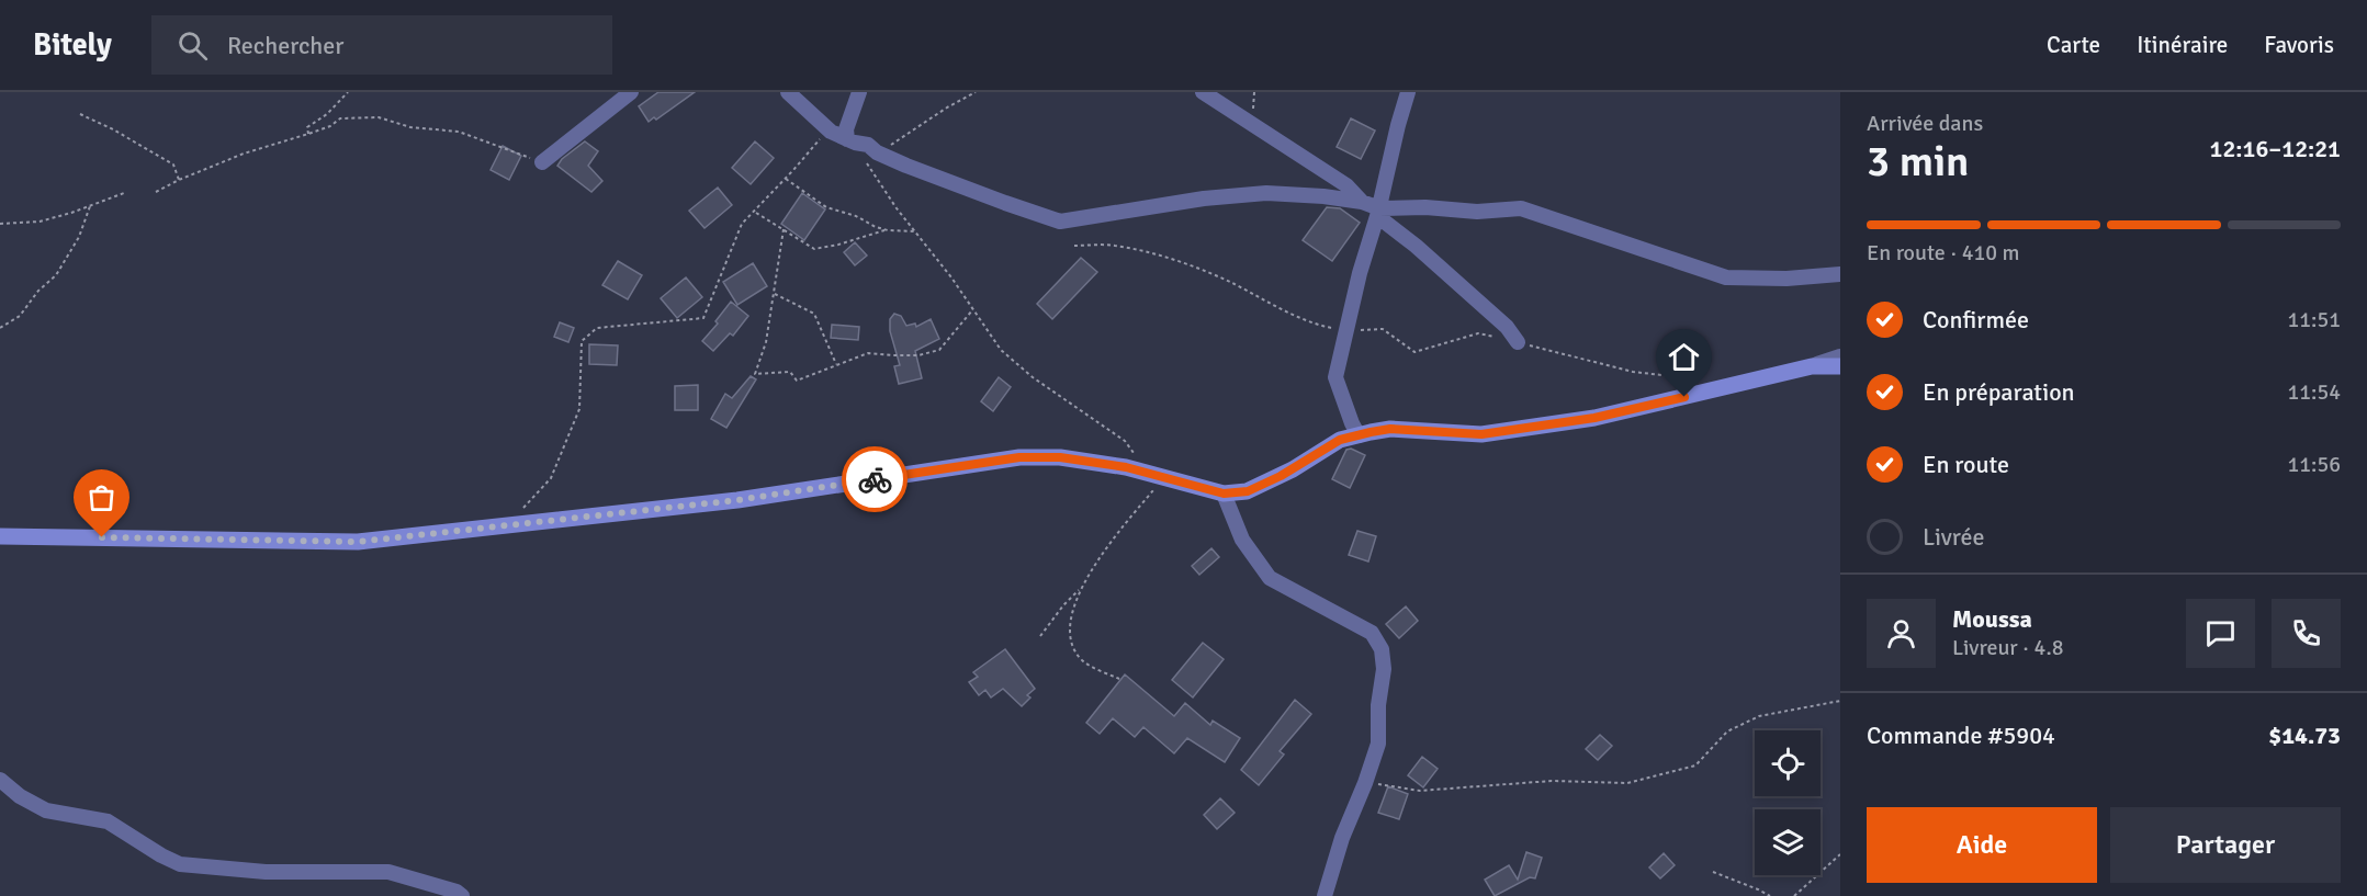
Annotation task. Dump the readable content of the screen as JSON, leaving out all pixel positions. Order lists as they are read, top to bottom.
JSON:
{
  "page": {
    "header": "Bitely",
    "search": "Rechercher",
    "nav": ["Carte", "Itinéraire", "Favoris"],
    "heading": ["3 min", "Arrivée dans", "12:16–12:21"],
    "panel": [
      "Moussa",
      "Livreur · 4.8",
      "Commande #5904",
      "$14.73"
    ],
    "bar": "En route · 410 m",
    "list": [
      ["Confirmée", "11:51"],
      ["En préparation", "11:54"],
      ["En route", "11:56"],
      "Livrée"
    ],
    "buttons": ["Aide", "Partager"]
  }
}
